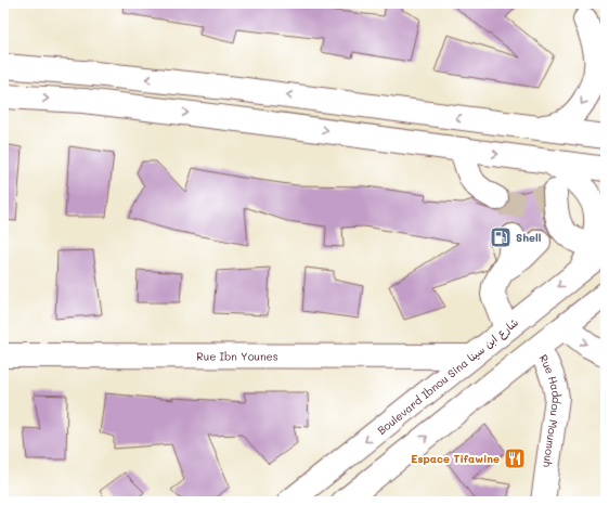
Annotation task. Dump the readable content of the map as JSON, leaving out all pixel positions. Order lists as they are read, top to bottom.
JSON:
{
  "streets": {
    "main road": ["Rue Ibn Younes", "Boulevard Ibnou Sina شارع ابن سينا", "Rue Haddou Moumouh"]
  },
  "crossings": [
    ["Rue Ibn Younes", "Boulevard Ibnou Sina شارع ابن سينا"]
  ],
  "places": {
    "fuel station": ["Shell"],
    "restaurant": ["Espace Tifawine"]
  }
}
